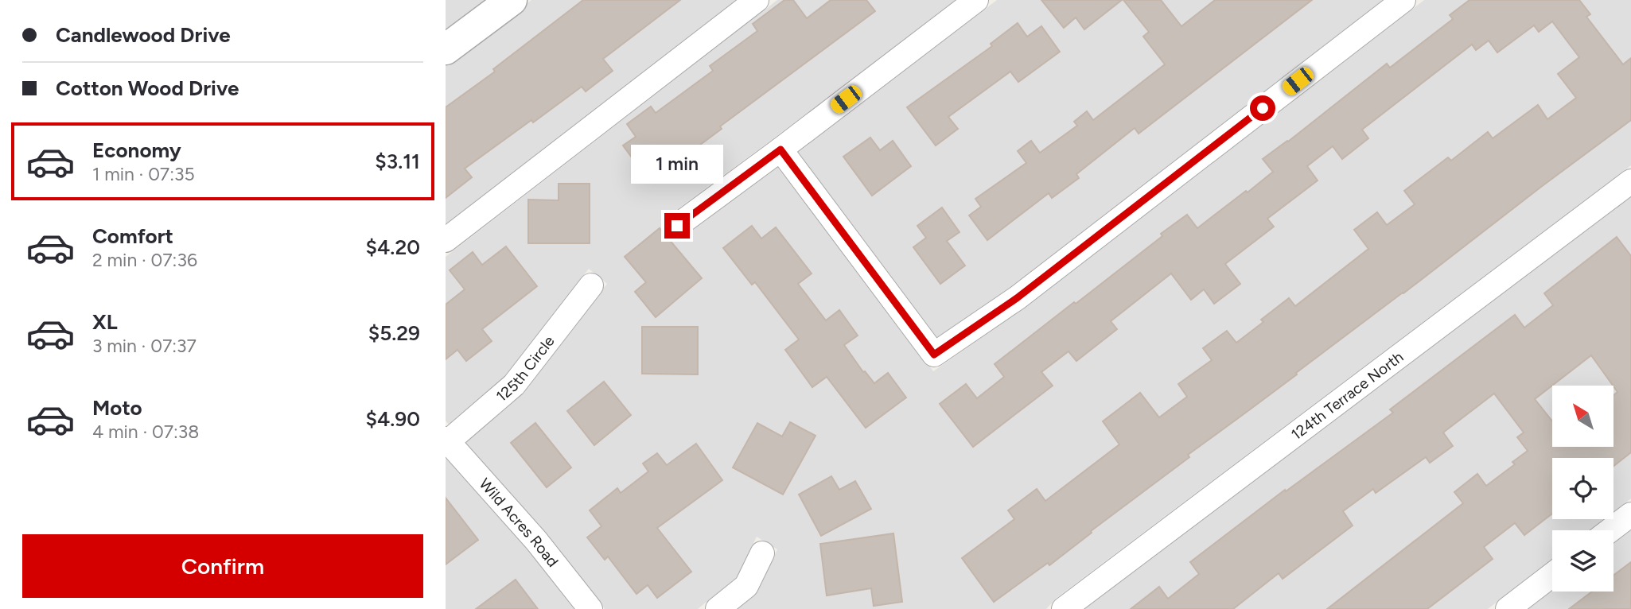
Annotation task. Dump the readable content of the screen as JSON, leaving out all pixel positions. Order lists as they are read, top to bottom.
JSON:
{
  "streets": {
    "street": ["125th Circle", "124th Terrace North", "Wild Acres Road"]
  },
  "crossings": [
    ["125th Circle", "Wild Acres Road"]
  ],
  "north": "top left",
  "page": {
    "banner": ["Candlewood Drive", "Cotton Wood Drive"],
    "list": [
      {
        "name": "Economy",
        "note": "1 min · 07:35",
        "value": "$3.11"
      },
      {
        "name": "Comfort",
        "note": "2 min · 07:36",
        "value": "$4.20"
      },
      {
        "name": "XL",
        "note": "3 min · 07:37",
        "value": "$5.29"
      },
      {
        "name": "Moto",
        "note": "4 min · 07:38",
        "value": "$4.90"
      }
    ],
    "bubble": "1 min",
    "buttons": "Confirm"
  }
}
